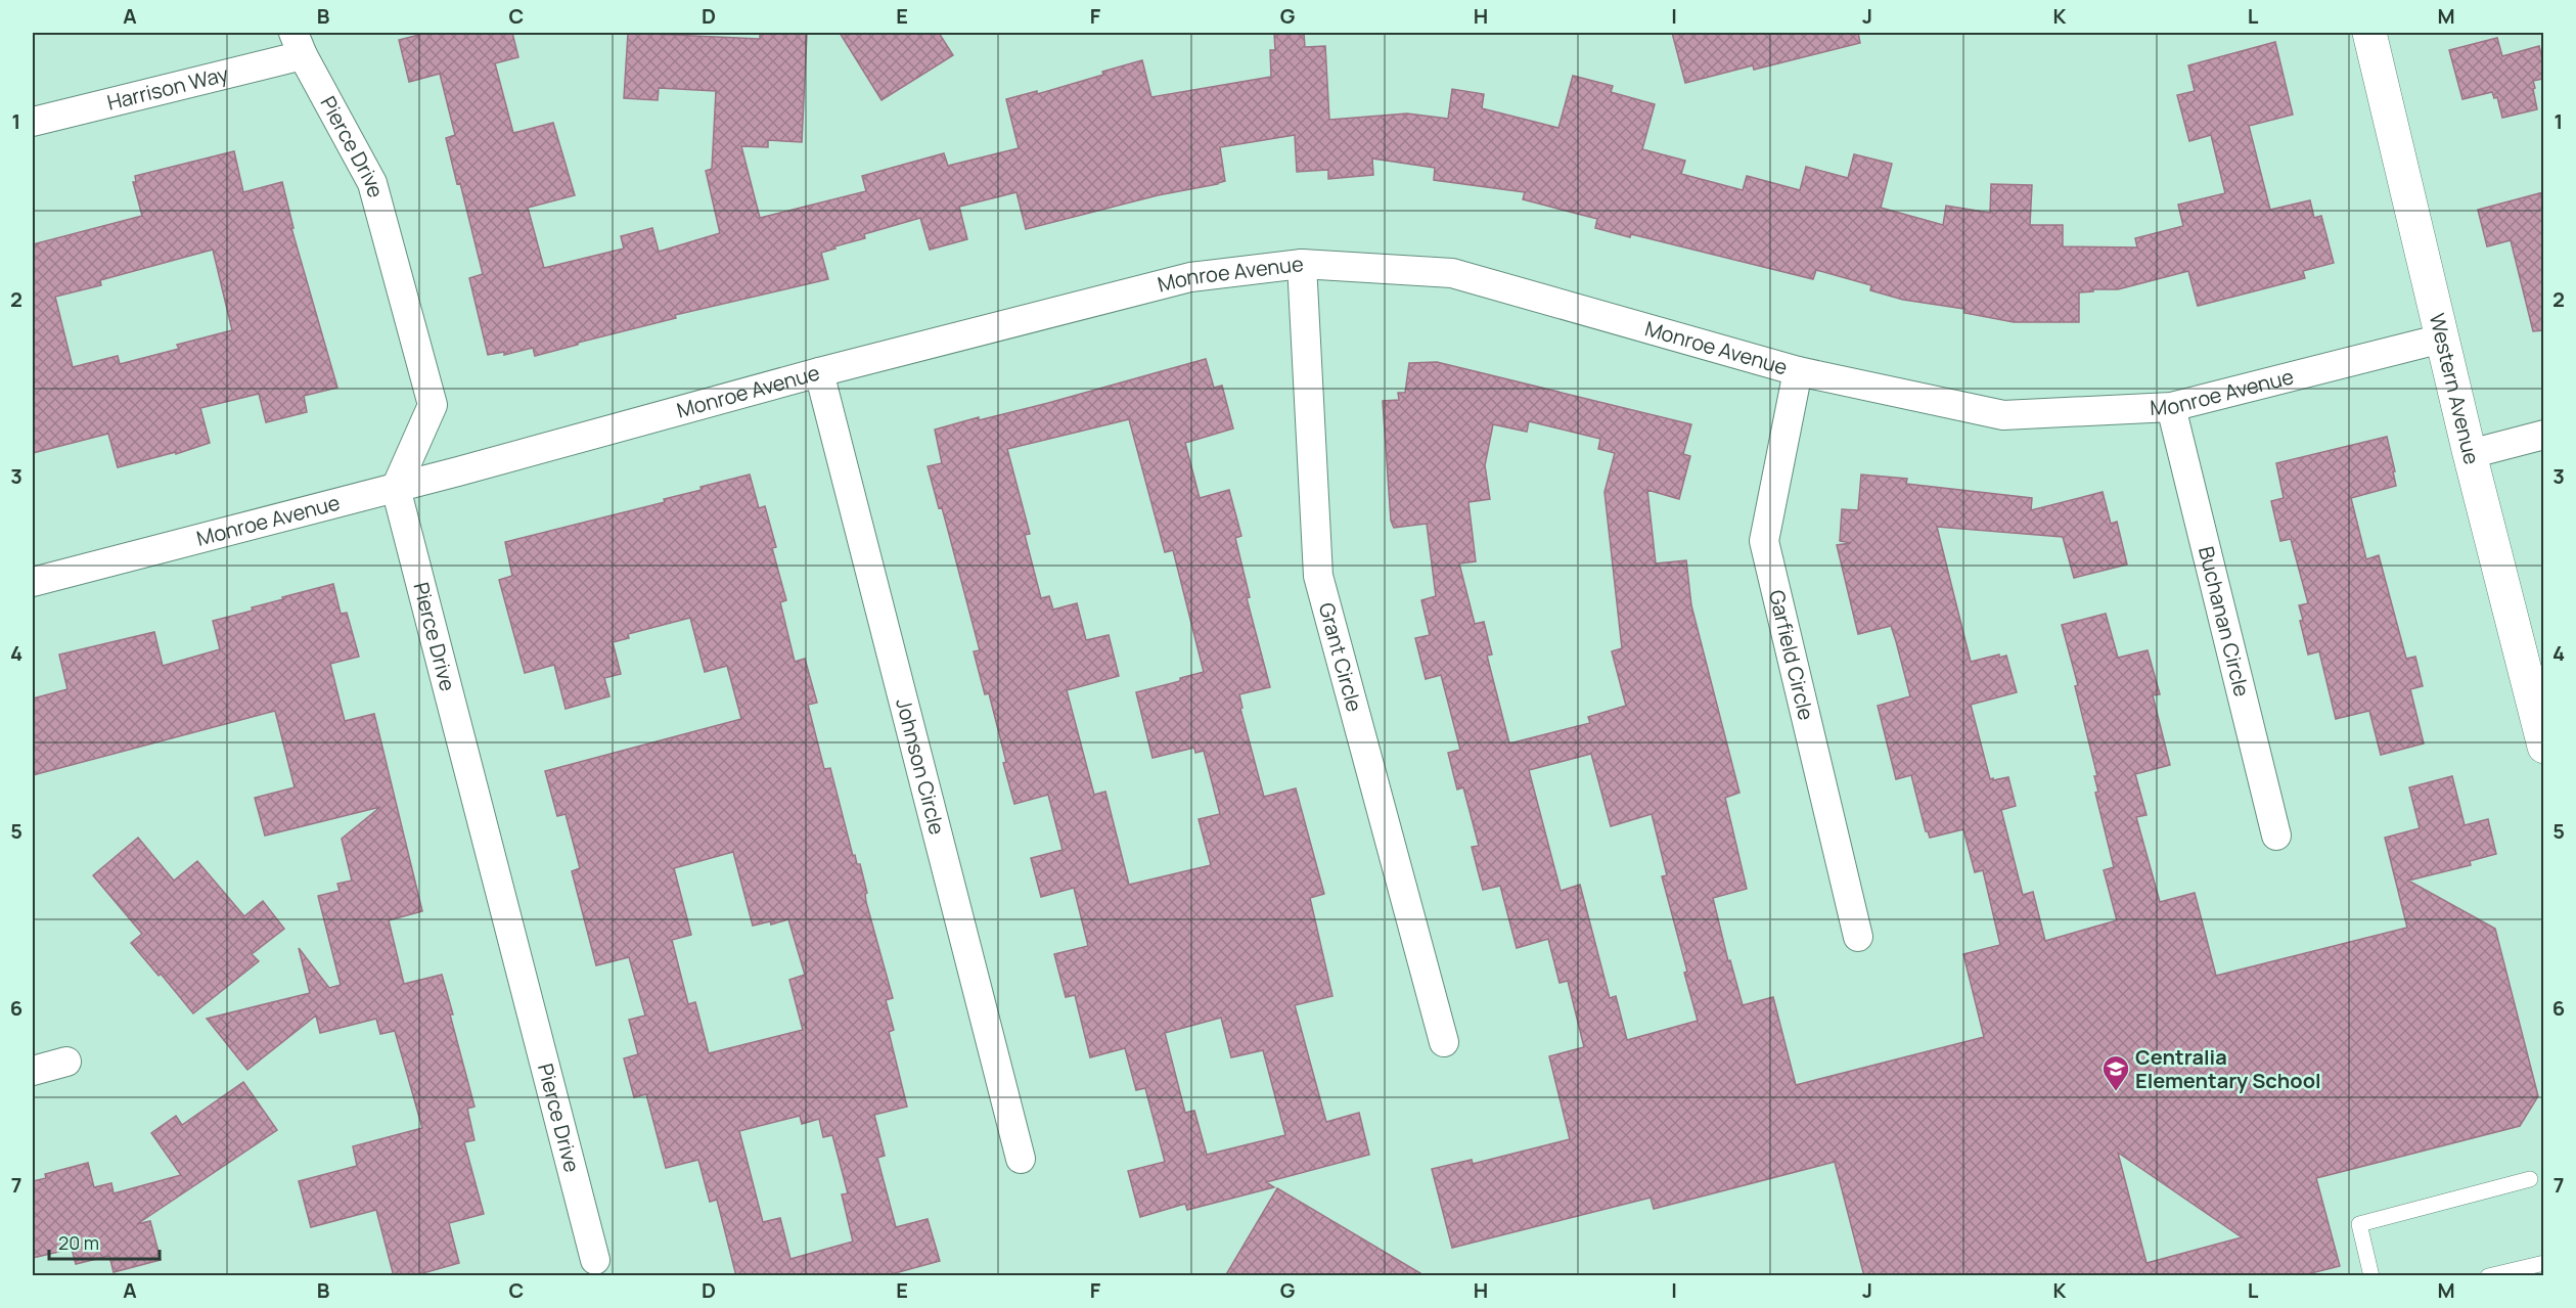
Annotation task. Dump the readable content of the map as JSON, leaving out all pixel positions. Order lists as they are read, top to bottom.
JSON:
{
  "streets": {
    "main road": ["Western Avenue"],
    "street": [
      "Harrison Way",
      "Pierce Drive",
      "Monroe Avenue",
      "Buchanan Circle",
      "Garfield Circle",
      "Grant Circle",
      "Johnson Circle"
    ]
  },
  "crossings": [
    ["Harrison Way", "Pierce Drive"],
    ["Pierce Drive", "Monroe Avenue"],
    ["Monroe Avenue", "Western Avenue"],
    ["Monroe Avenue", "Buchanan Circle"],
    ["Monroe Avenue", "Garfield Circle"],
    ["Monroe Avenue", "Grant Circle"],
    ["Monroe Avenue", "Johnson Circle"]
  ],
  "places": {
    "school or university": ["Centralia Elementary School"]
  },
  "scale_bar": "20 m",
  "grid": {
    "columns": [
      "A",
      "B",
      "C",
      "D",
      "E",
      "F",
      "G",
      "H",
      "I",
      "J",
      "K",
      "L",
      "M"
    ],
    "rows": [
      "1",
      "2",
      "3",
      "4",
      "5",
      "6",
      "7"
    ]
  }
}
